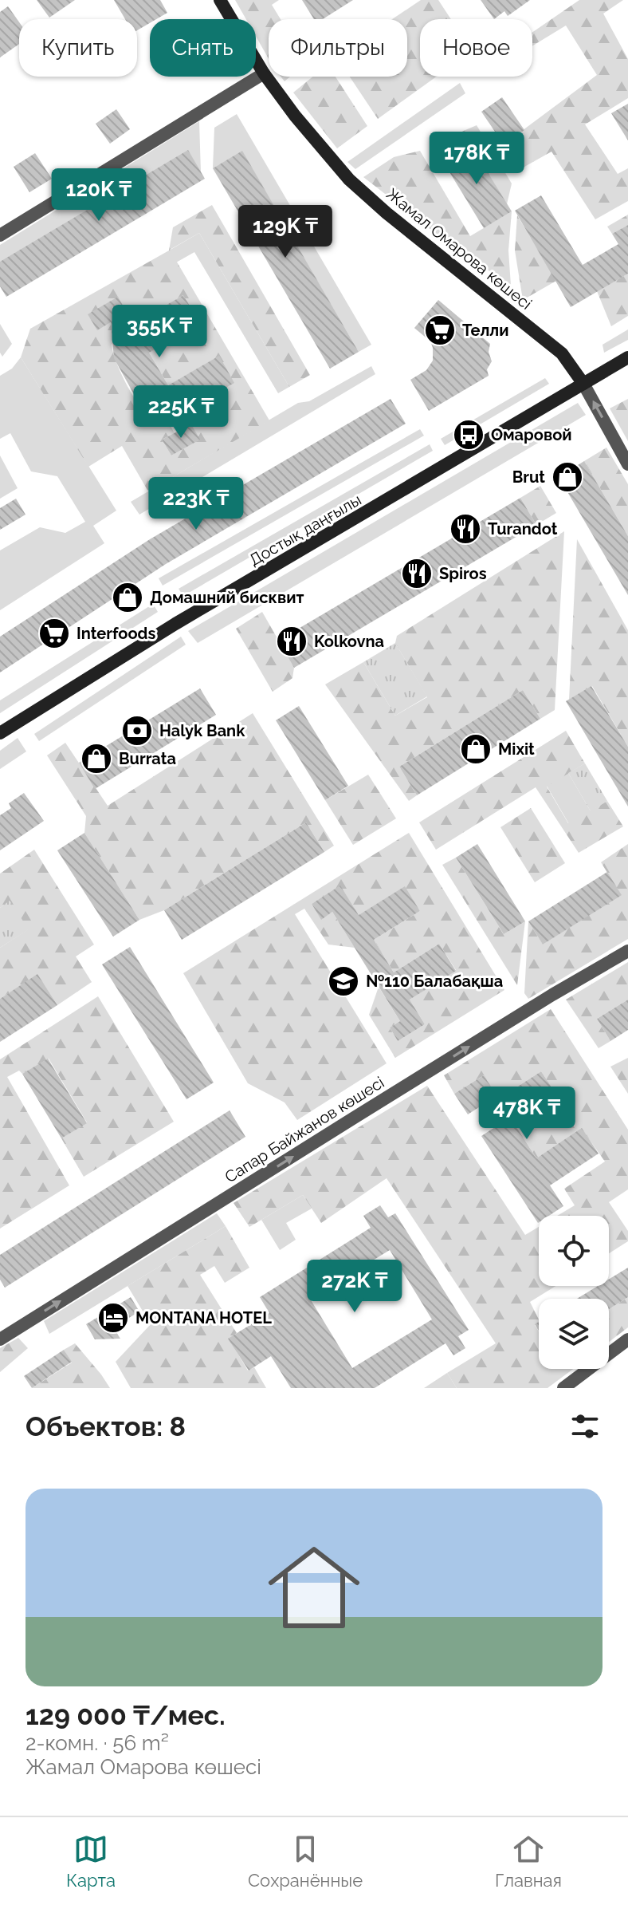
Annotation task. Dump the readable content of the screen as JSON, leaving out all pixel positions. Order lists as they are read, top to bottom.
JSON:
{
  "streets": {
    "main road": ["Жамал Омарова көшесі", "Достық даңғылы"],
    "street": ["Сапар Байжанов көшесі"]
  },
  "crossings": [
    ["Жамал Омарова көшесі", "Достық даңғылы"]
  ],
  "one_way": ["Сапар Байжанов көшесі"],
  "places": {
    "supermarket": ["Телли", "Interfoods"],
    "bus stop": ["Омаровой"],
    "shop": [
      "Brut",
      "Домашний бисквит",
      "Mixit",
      "Burrata"
    ],
    "restaurant": ["Turandot", "Spiros", "Kolkovna"],
    "bank": ["Halyk Bank"],
    "school or university": ["№110 Балабақша"],
    "hotel": ["MONTANA HOTEL"]
  },
  "page": {
    "chip": [
      "Купить",
      "Снять",
      "Фильтры",
      "Новое"
    ],
    "price": [
      "178K ₸",
      "120K ₸",
      "129K ₸",
      "355K ₸",
      "225K ₸",
      "223K ₸",
      "478K ₸",
      "272K ₸"
    ],
    "heading": "Объектов: 8",
    "list": [
      {
        "name": "129 000 ₸/мес.",
        "note": "2-комн. · 56 m² · Жамал Омарова көшесі"
      }
    ],
    "tabs": ["Карта", "Сохранённые", "Главная"]
  }
}
